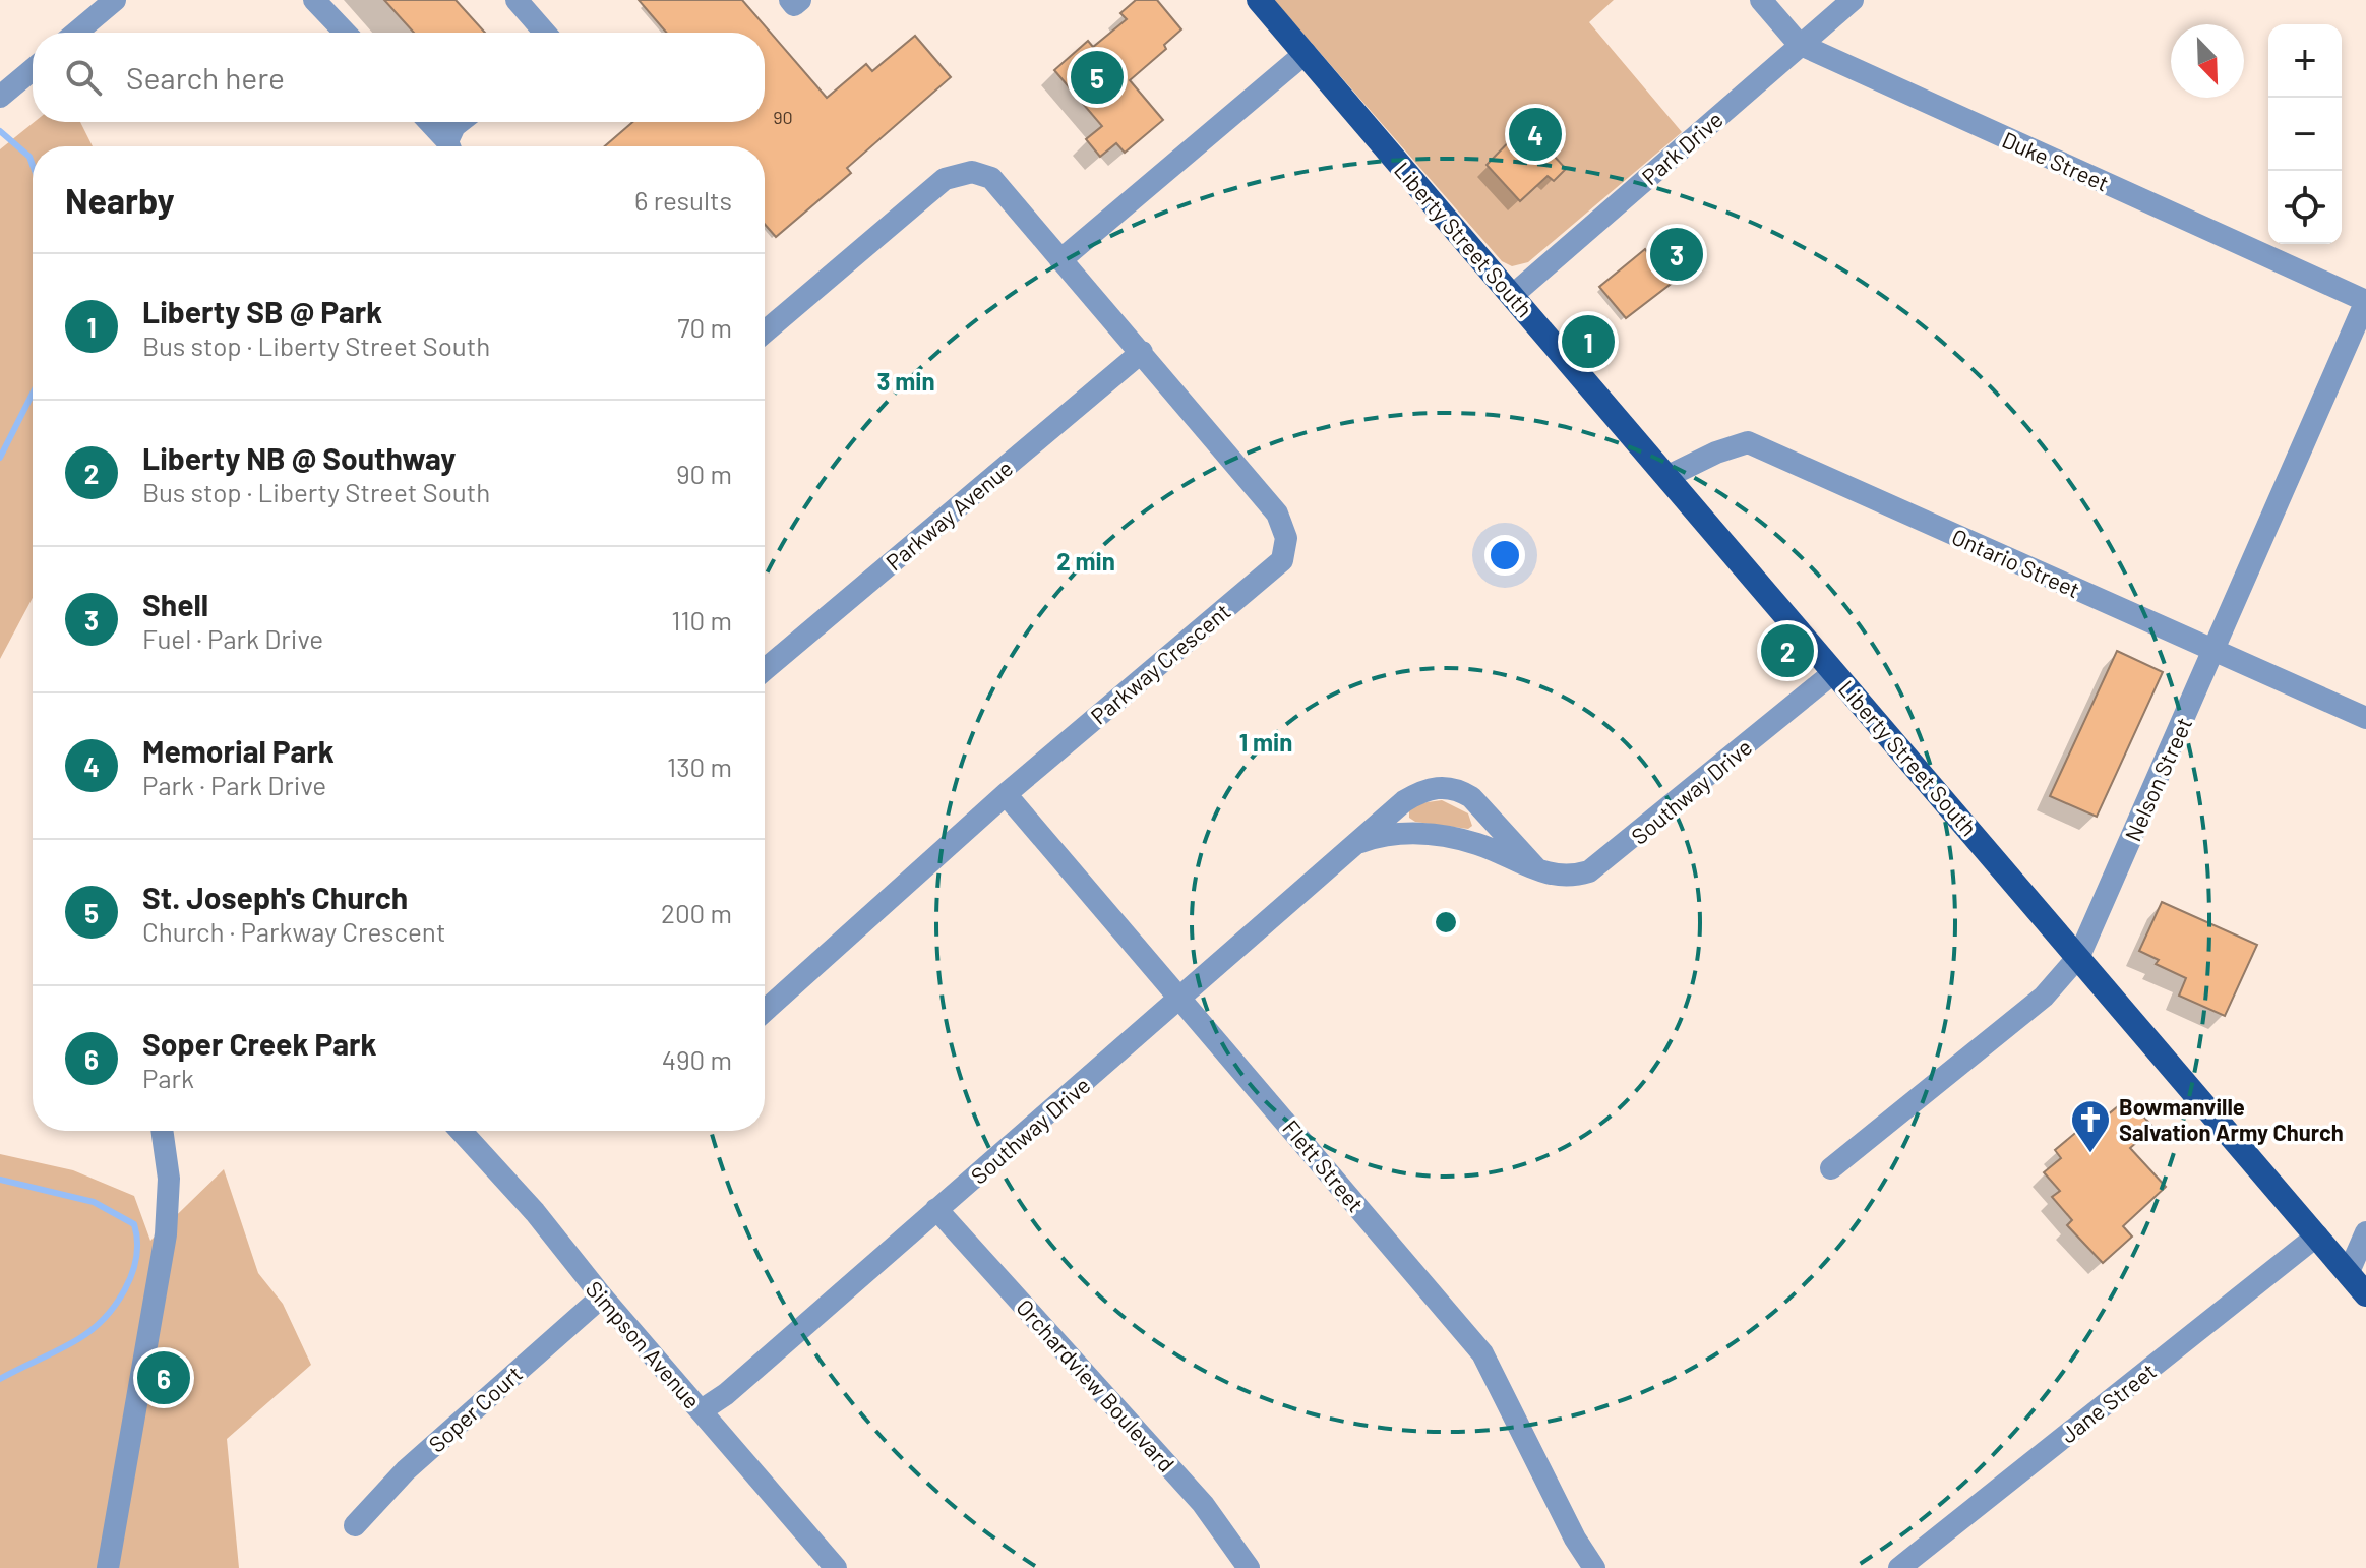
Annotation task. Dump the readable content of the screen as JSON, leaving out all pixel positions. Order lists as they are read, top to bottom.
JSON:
{
  "streets": {
    "main road": ["Liberty Street South"],
    "street": [
      "Park Drive",
      "Duke Street",
      "Parkway Avenue",
      "Ontario Street",
      "Parkway Crescent",
      "Nelson Street",
      "Southway Drive",
      "Flett Street",
      "Simpson Avenue",
      "Orchardview Boulevard",
      "Jane Street",
      "Soper Court"
    ]
  },
  "crossings": [
    ["Park Drive", "Duke Street"],
    ["Park Drive", "Liberty Street South"],
    ["Duke Street", "Nelson Street"],
    ["Liberty Street South", "Ontario Street"],
    ["Liberty Street South", "Nelson Street"],
    ["Liberty Street South", "Southway Drive"],
    ["Liberty Street South", "Jane Street"],
    ["Parkway Avenue", "Parkway Crescent"],
    ["Ontario Street", "Nelson Street"],
    ["Parkway Crescent", "Flett Street"],
    ["Southway Drive", "Flett Street"],
    ["Southway Drive", "Simpson Avenue"],
    ["Southway Drive", "Orchardview Boulevard"],
    ["Simpson Avenue", "Soper Court"]
  ],
  "places": {
    "church": ["Bowmanville Salvation Army Church"]
  },
  "house_numbers": ["90"],
  "north": "bottom right",
  "page": {
    "map_buttons": ["+", "−"],
    "search": "Search here",
    "pins": [
      "5",
      "4",
      "3",
      "1",
      "2",
      "6"
    ],
    "heading": ["Nearby", "6 results"],
    "list": [
      {
        "mark": "1",
        "name": "Liberty SB @ Park",
        "note": "Bus stop · Liberty Street South",
        "value": "70 m"
      },
      {
        "mark": "2",
        "name": "Liberty NB @ Southway",
        "note": "Bus stop · Liberty Street South",
        "value": "90 m"
      },
      {
        "mark": "3",
        "name": "Shell",
        "note": "Fuel · Park Drive",
        "value": "110 m"
      },
      {
        "mark": "4",
        "name": "Memorial Park",
        "note": "Park · Park Drive",
        "value": "130 m"
      },
      {
        "mark": "5",
        "name": "St. Joseph's Church",
        "note": "Church · Parkway Crescent",
        "value": "200 m"
      },
      {
        "mark": "6",
        "name": "Soper Creek Park",
        "note": "Park",
        "value": "490 m"
      }
    ]
  },
  "rings": ["3 min", "2 min", "1 min"]
}
